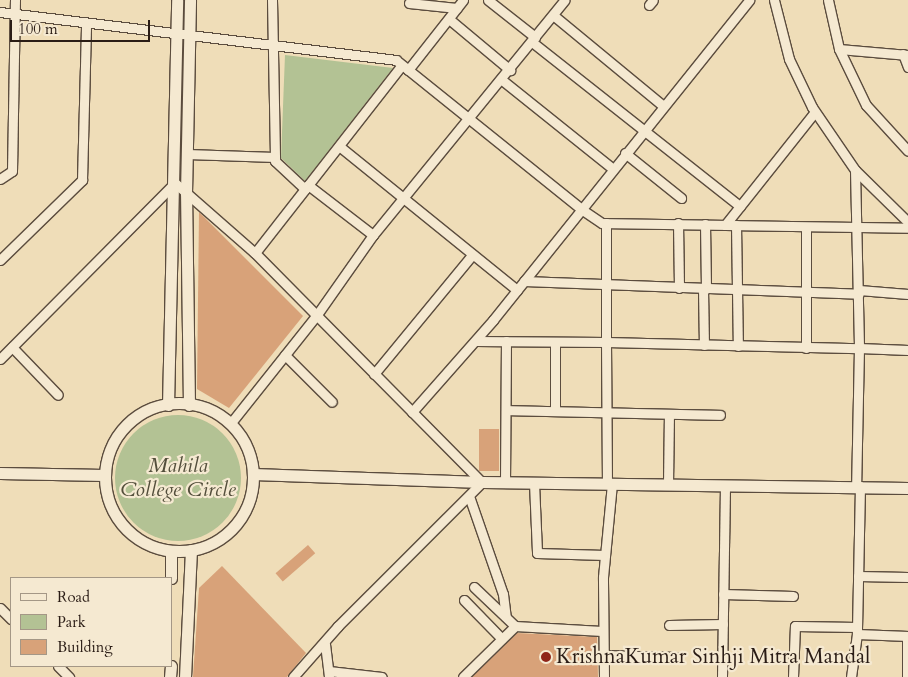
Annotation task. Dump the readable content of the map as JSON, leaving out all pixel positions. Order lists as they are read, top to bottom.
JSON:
{
  "parks": ["Mahila College Circle"],
  "places": ["KrishnaKumar Sinhji Mitra Mandal"],
  "legend": ["Road", "Park", "Building"],
  "scale_bar": "100 m"
}
